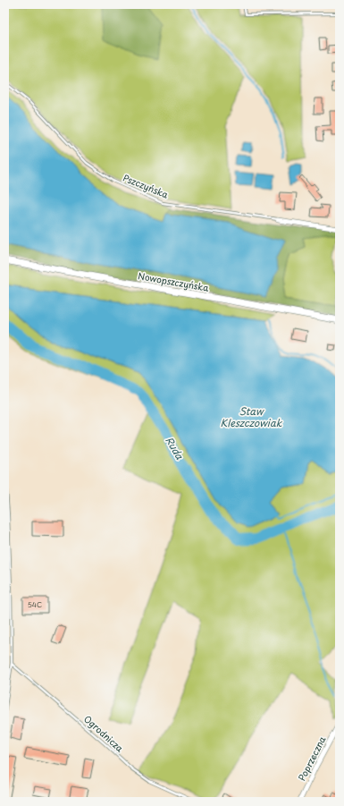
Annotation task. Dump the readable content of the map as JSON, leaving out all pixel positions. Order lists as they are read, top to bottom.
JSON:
{
  "streets": {
    "main road": ["Nowopszczyńska"],
    "street": ["Pszczyńska", "Poprzeczna"],
    "lane": ["Ogrodnicza"]
  },
  "water": ["Staw Kleszczowiak", "Ruda"],
  "house_numbers": ["54C"]
}
